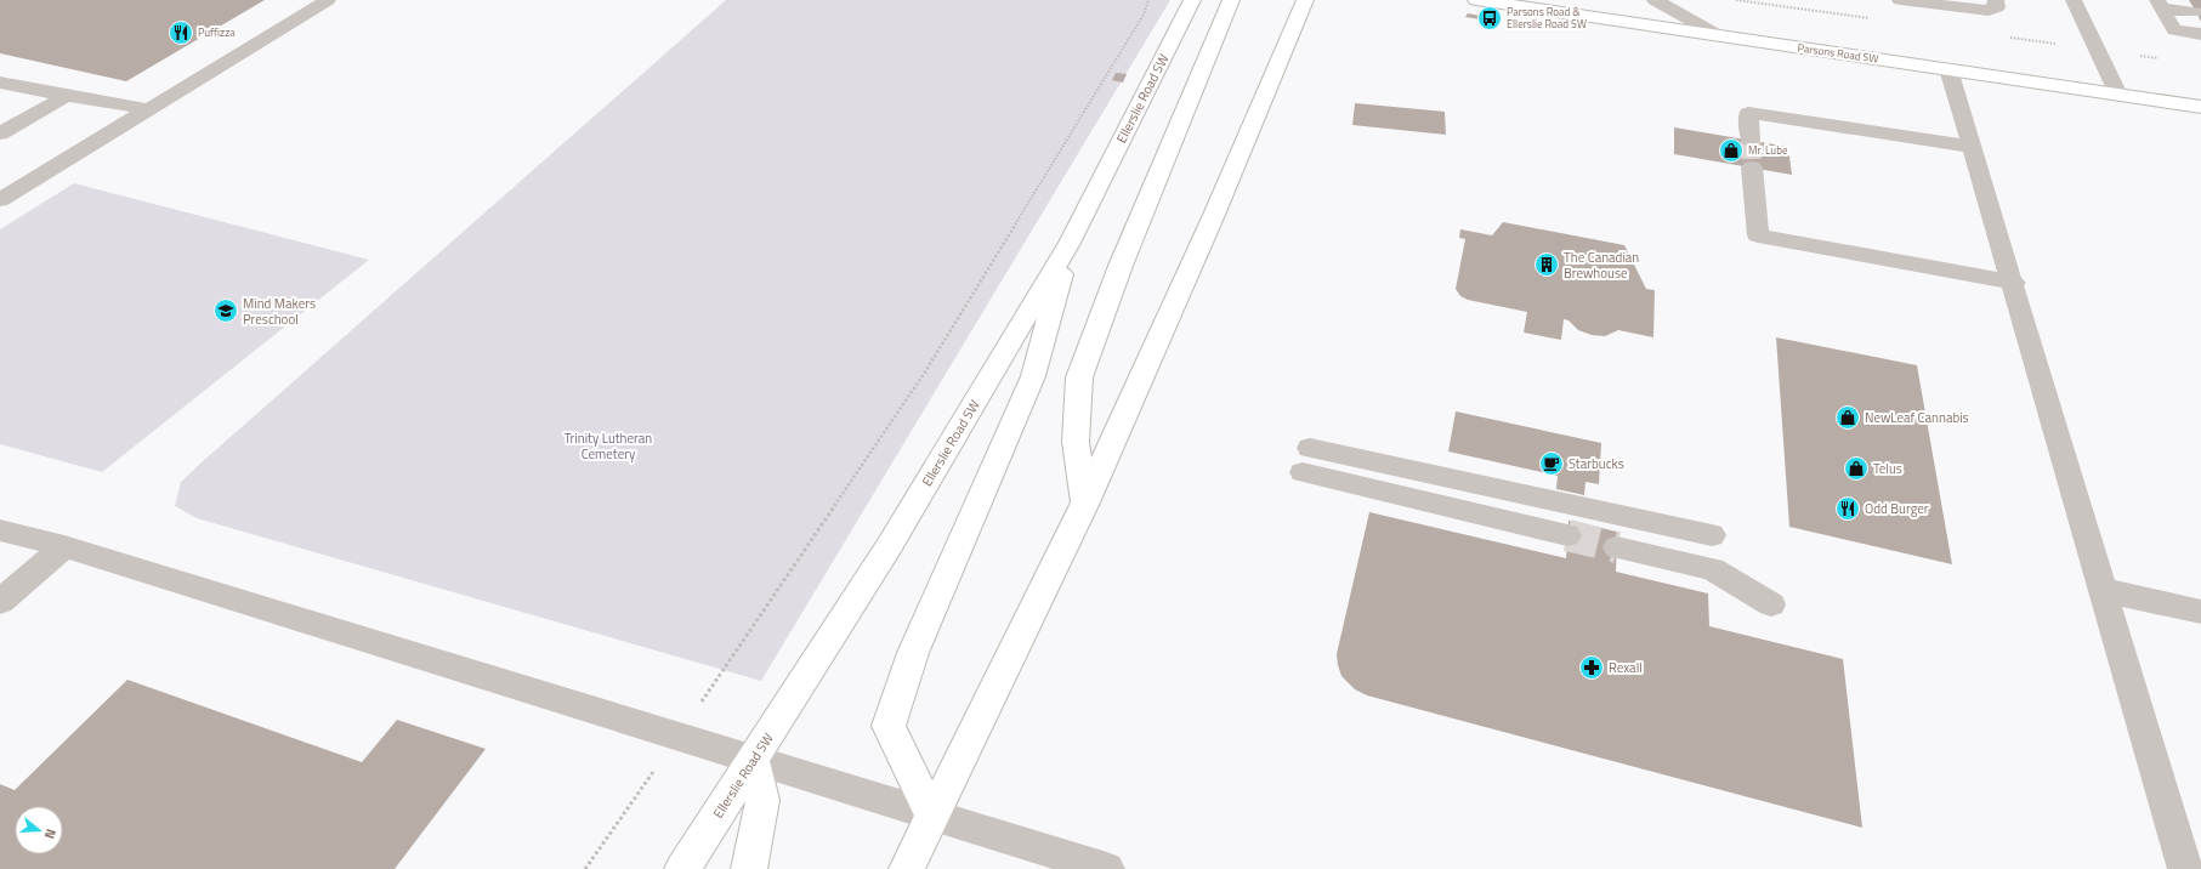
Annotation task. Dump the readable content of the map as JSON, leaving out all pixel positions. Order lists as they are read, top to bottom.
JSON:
{
  "streets": {
    "main road": ["Parsons Road SW", "Ellerslie Road SW"]
  },
  "parks": ["Trinity Lutheran Cemetery"],
  "places": {
    "bus stop": ["Parsons Road & Ellerslie Road SW"],
    "restaurant": ["Puffizza", "Odd Burger"],
    "shop": ["Mr. Lube", "NewLeaf Cannabis", "Telus"],
    "building": ["The Canadian Brewhouse"],
    "school or university": ["Mind Makers Preschool"],
    "cafe": ["Starbucks"],
    "pharmacy": ["Rexall"]
  },
  "north": "right"
}
